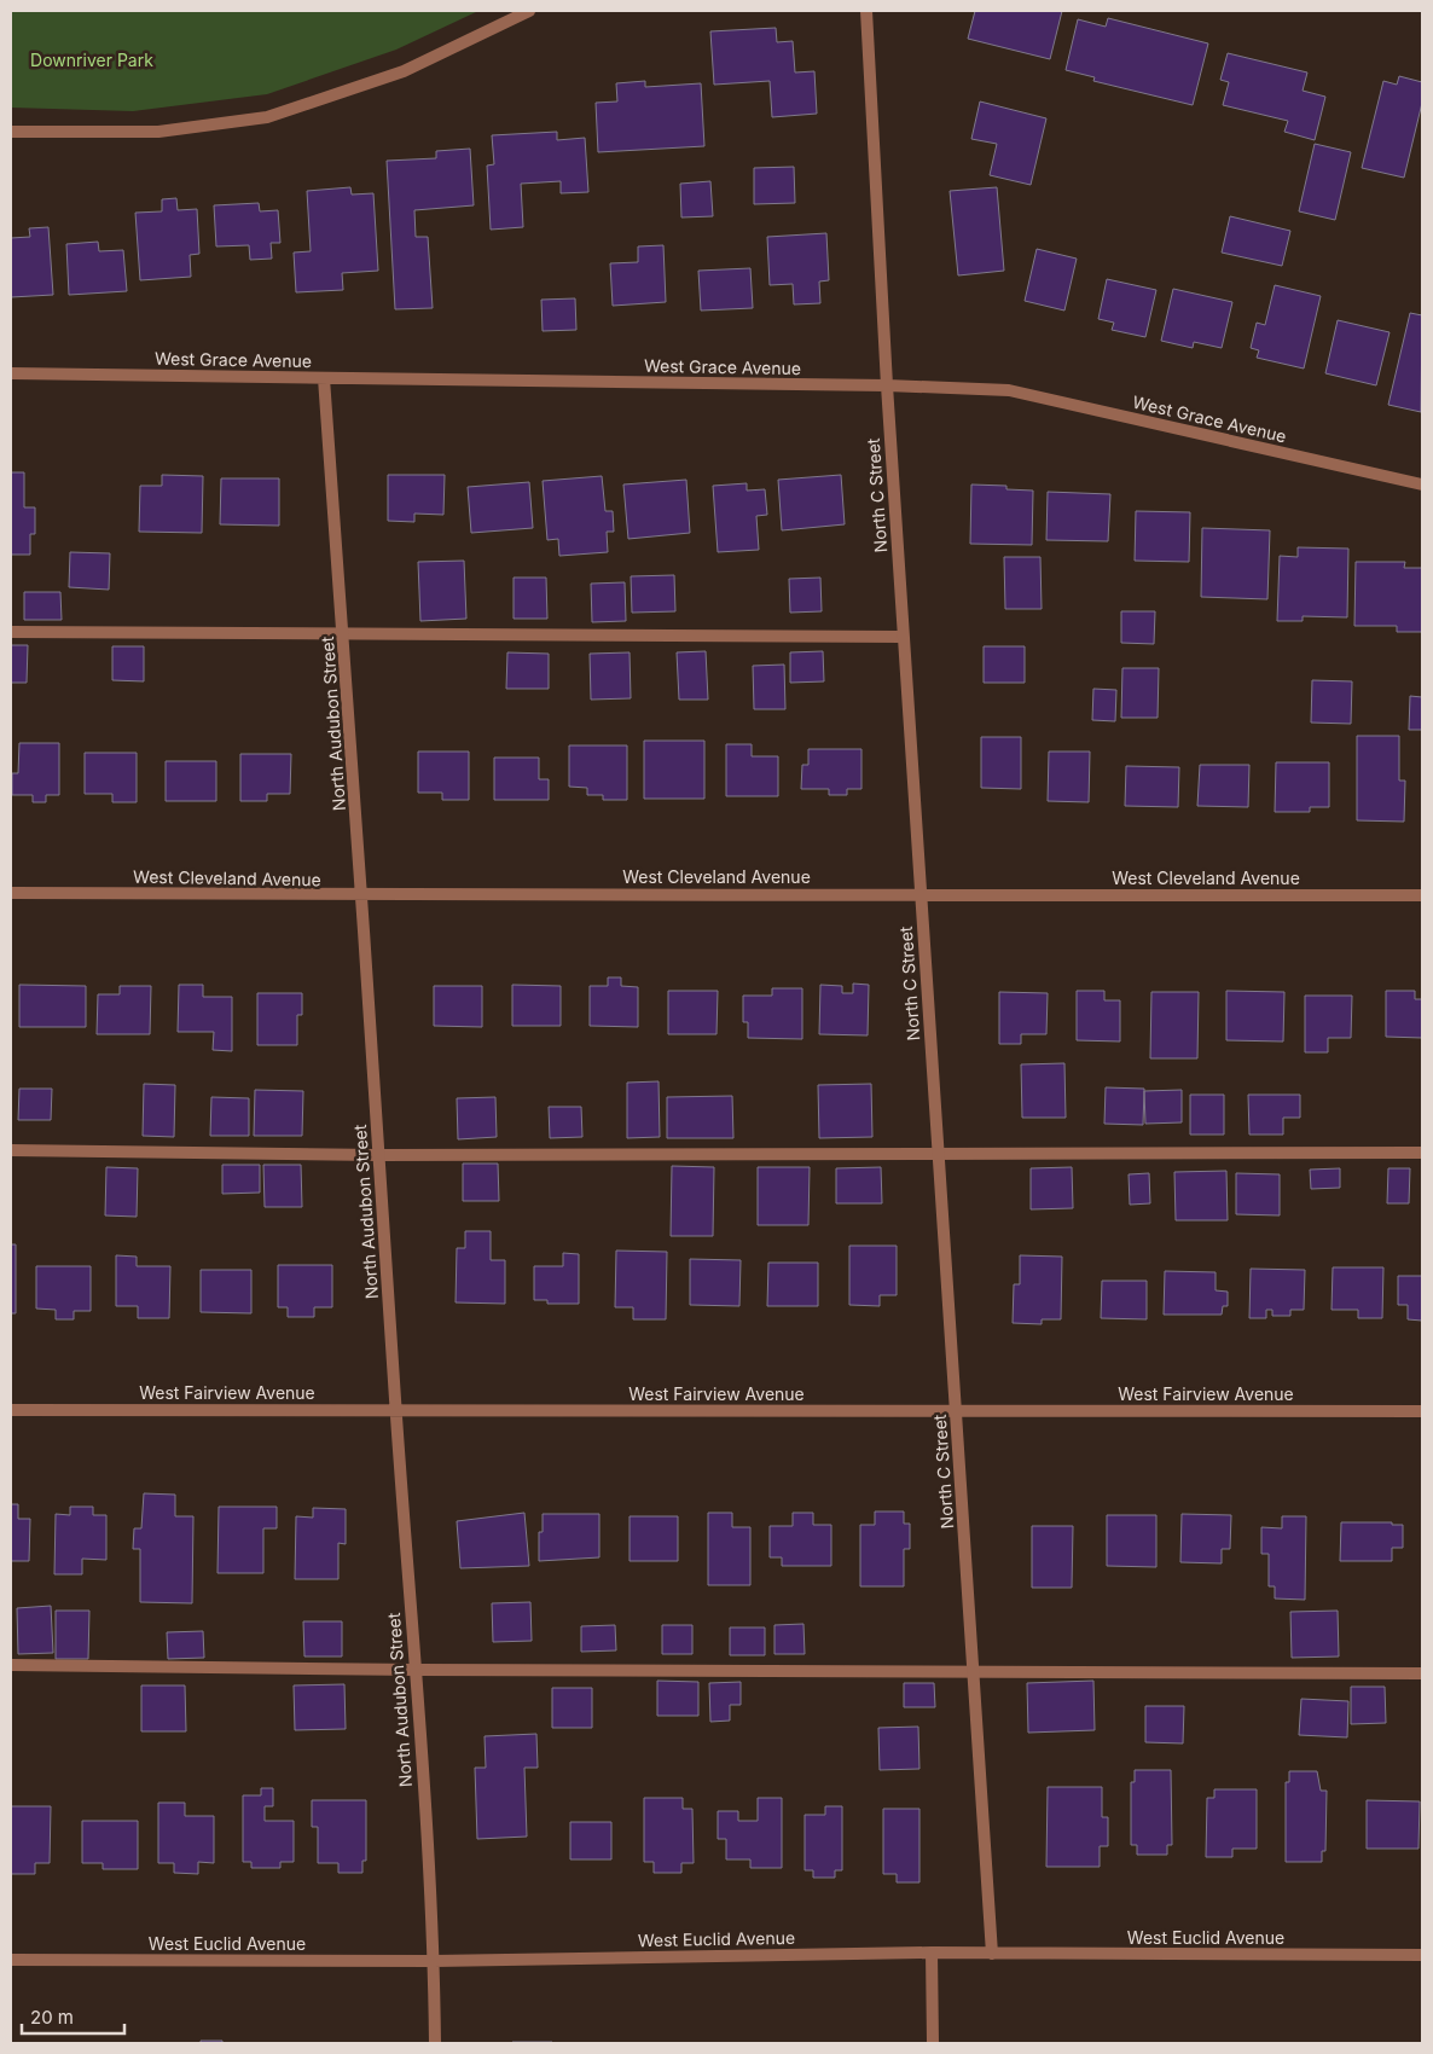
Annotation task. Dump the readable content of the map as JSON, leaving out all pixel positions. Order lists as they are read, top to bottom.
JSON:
{
  "streets": {
    "street": [
      "West Grace Avenue",
      "North C Street",
      "North Audubon Street",
      "West Cleveland Avenue",
      "West Fairview Avenue",
      "West Euclid Avenue"
    ]
  },
  "crossings": [
    ["West Grace Avenue", "North C Street"],
    ["West Grace Avenue", "North Audubon Street"],
    ["North C Street", "West Cleveland Avenue"],
    ["North C Street", "West Fairview Avenue"],
    ["North C Street", "West Euclid Avenue"],
    ["North Audubon Street", "West Cleveland Avenue"],
    ["North Audubon Street", "West Fairview Avenue"],
    ["North Audubon Street", "West Euclid Avenue"]
  ],
  "parks": ["Downriver Park"],
  "scale_bar": "20 m"
}
